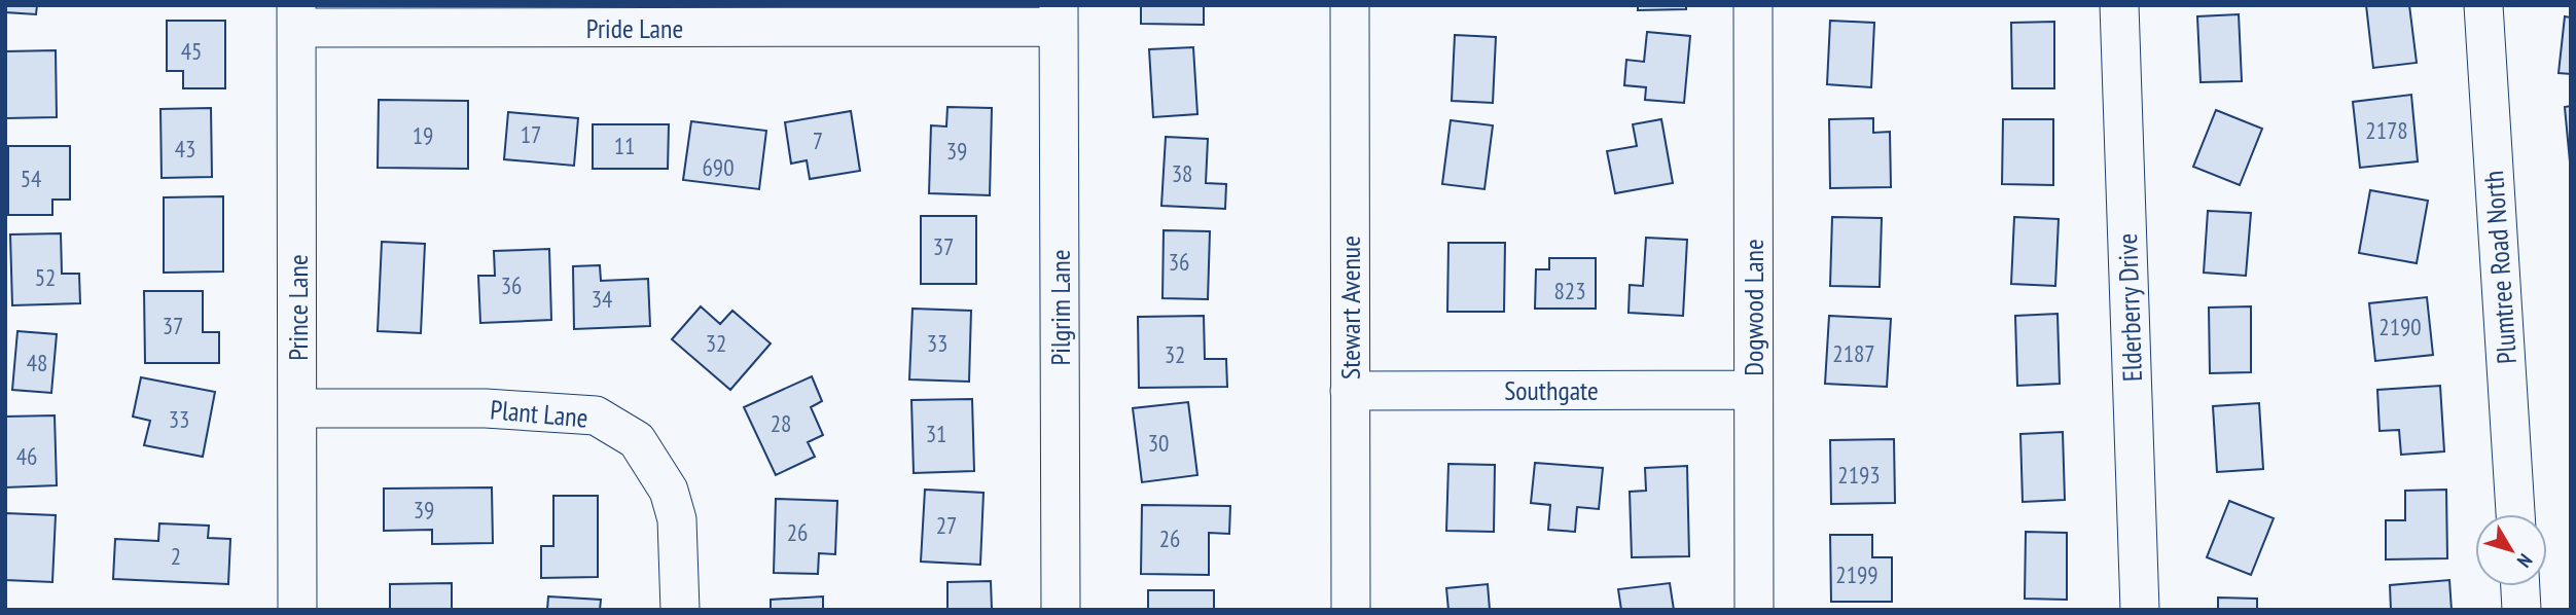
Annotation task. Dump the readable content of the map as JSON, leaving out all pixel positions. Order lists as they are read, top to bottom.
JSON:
{
  "streets": {
    "street": [
      "Pride Lane",
      "Plumtree Road North",
      "Prince Lane",
      "Pilgrim Lane",
      "Stewart Avenue",
      "Dogwood Lane",
      "Elderberry Drive",
      "Southgate",
      "Plant Lane"
    ]
  },
  "crossings": [
    ["Pride Lane", "Prince Lane"],
    ["Pride Lane", "Pilgrim Lane"],
    ["Prince Lane", "Plant Lane"],
    ["Stewart Avenue", "Southgate"],
    ["Dogwood Lane", "Southgate"]
  ],
  "house_numbers": [
    "45",
    "2178",
    "17",
    "19",
    "7",
    "11",
    "43",
    "39",
    "690",
    "38",
    "54",
    "37",
    "36",
    "52",
    "36",
    "823",
    "34",
    "37",
    "2190",
    "32",
    "33",
    "2187",
    "32",
    "48",
    "33",
    "28",
    "31",
    "30",
    "46",
    "2193",
    "39",
    "27",
    "26",
    "26",
    "2",
    "2199"
  ],
  "north": "bottom right"
}
